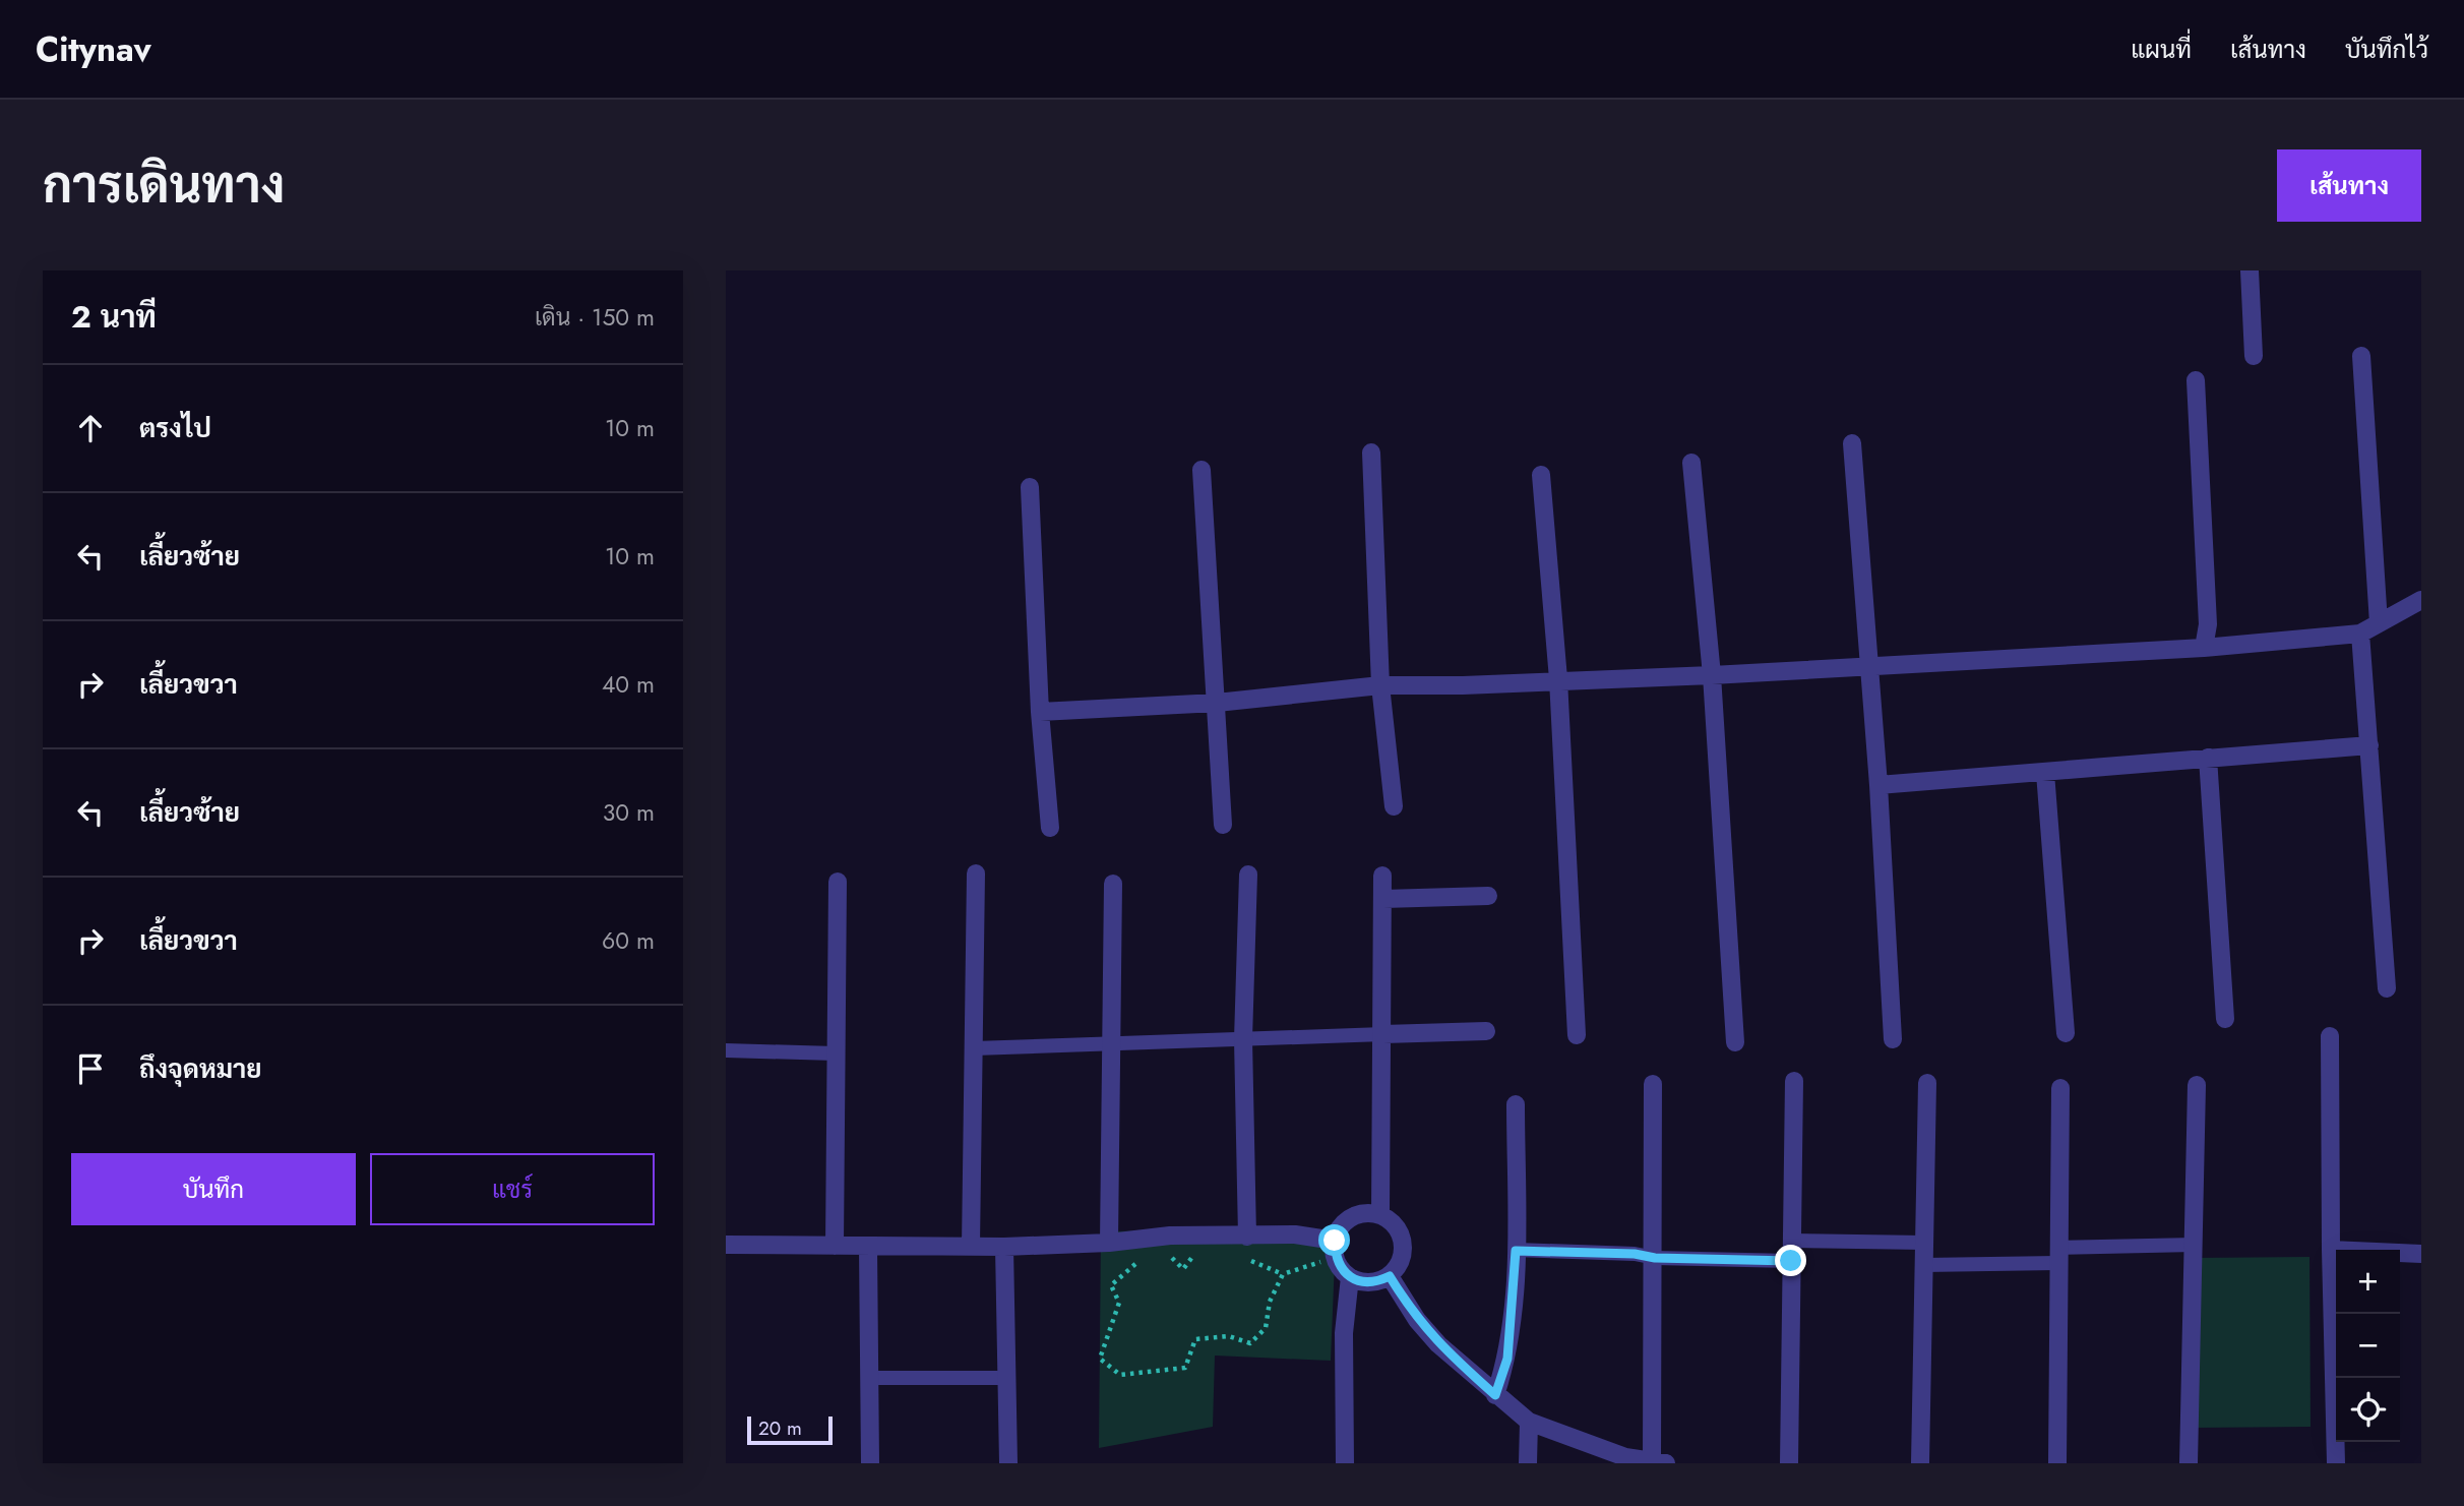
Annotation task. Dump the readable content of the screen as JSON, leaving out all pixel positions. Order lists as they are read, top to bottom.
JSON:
{
  "scale_bar": "20 m",
  "page": {
    "header": "Citynav",
    "nav": ["แผนที่", "เส้นทาง", "บันทึกไว้"],
    "title": "การเดินทาง",
    "buttons": [
      "เส้นทาง",
      ["บันทึก", "แชร์"]
    ],
    "heading": ["2 นาที", "เดิน · 150 m"],
    "list": [
      ["ตรงไป", "10 m"],
      ["เลี้ยวซ้าย", "10 m"],
      ["เลี้ยวขวา", "40 m"],
      ["เลี้ยวซ้าย", "30 m"],
      ["เลี้ยวขวา", "60 m"],
      "ถึงจุดหมาย"
    ],
    "map_buttons": ["+", "−"],
    "scale": "20 m"
  }
}
